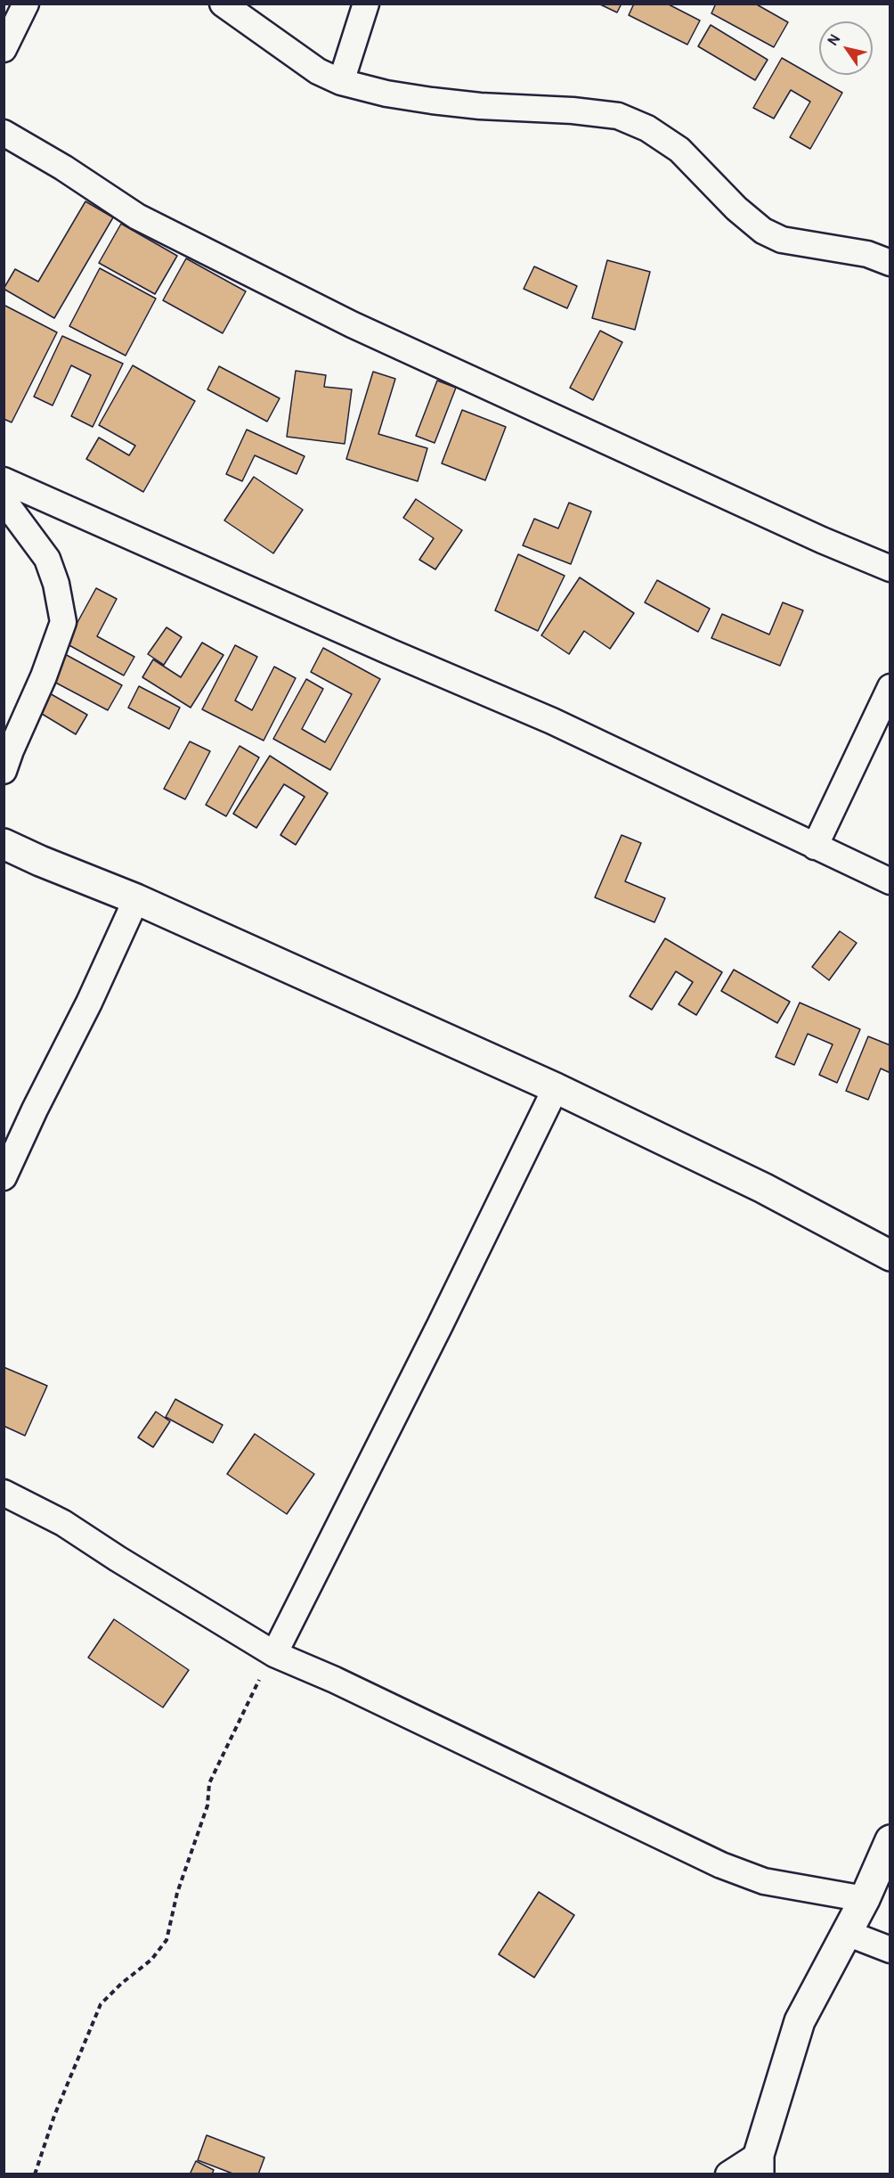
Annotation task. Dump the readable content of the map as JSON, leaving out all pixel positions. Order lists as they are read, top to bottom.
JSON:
{
  "north": "top left"
}
